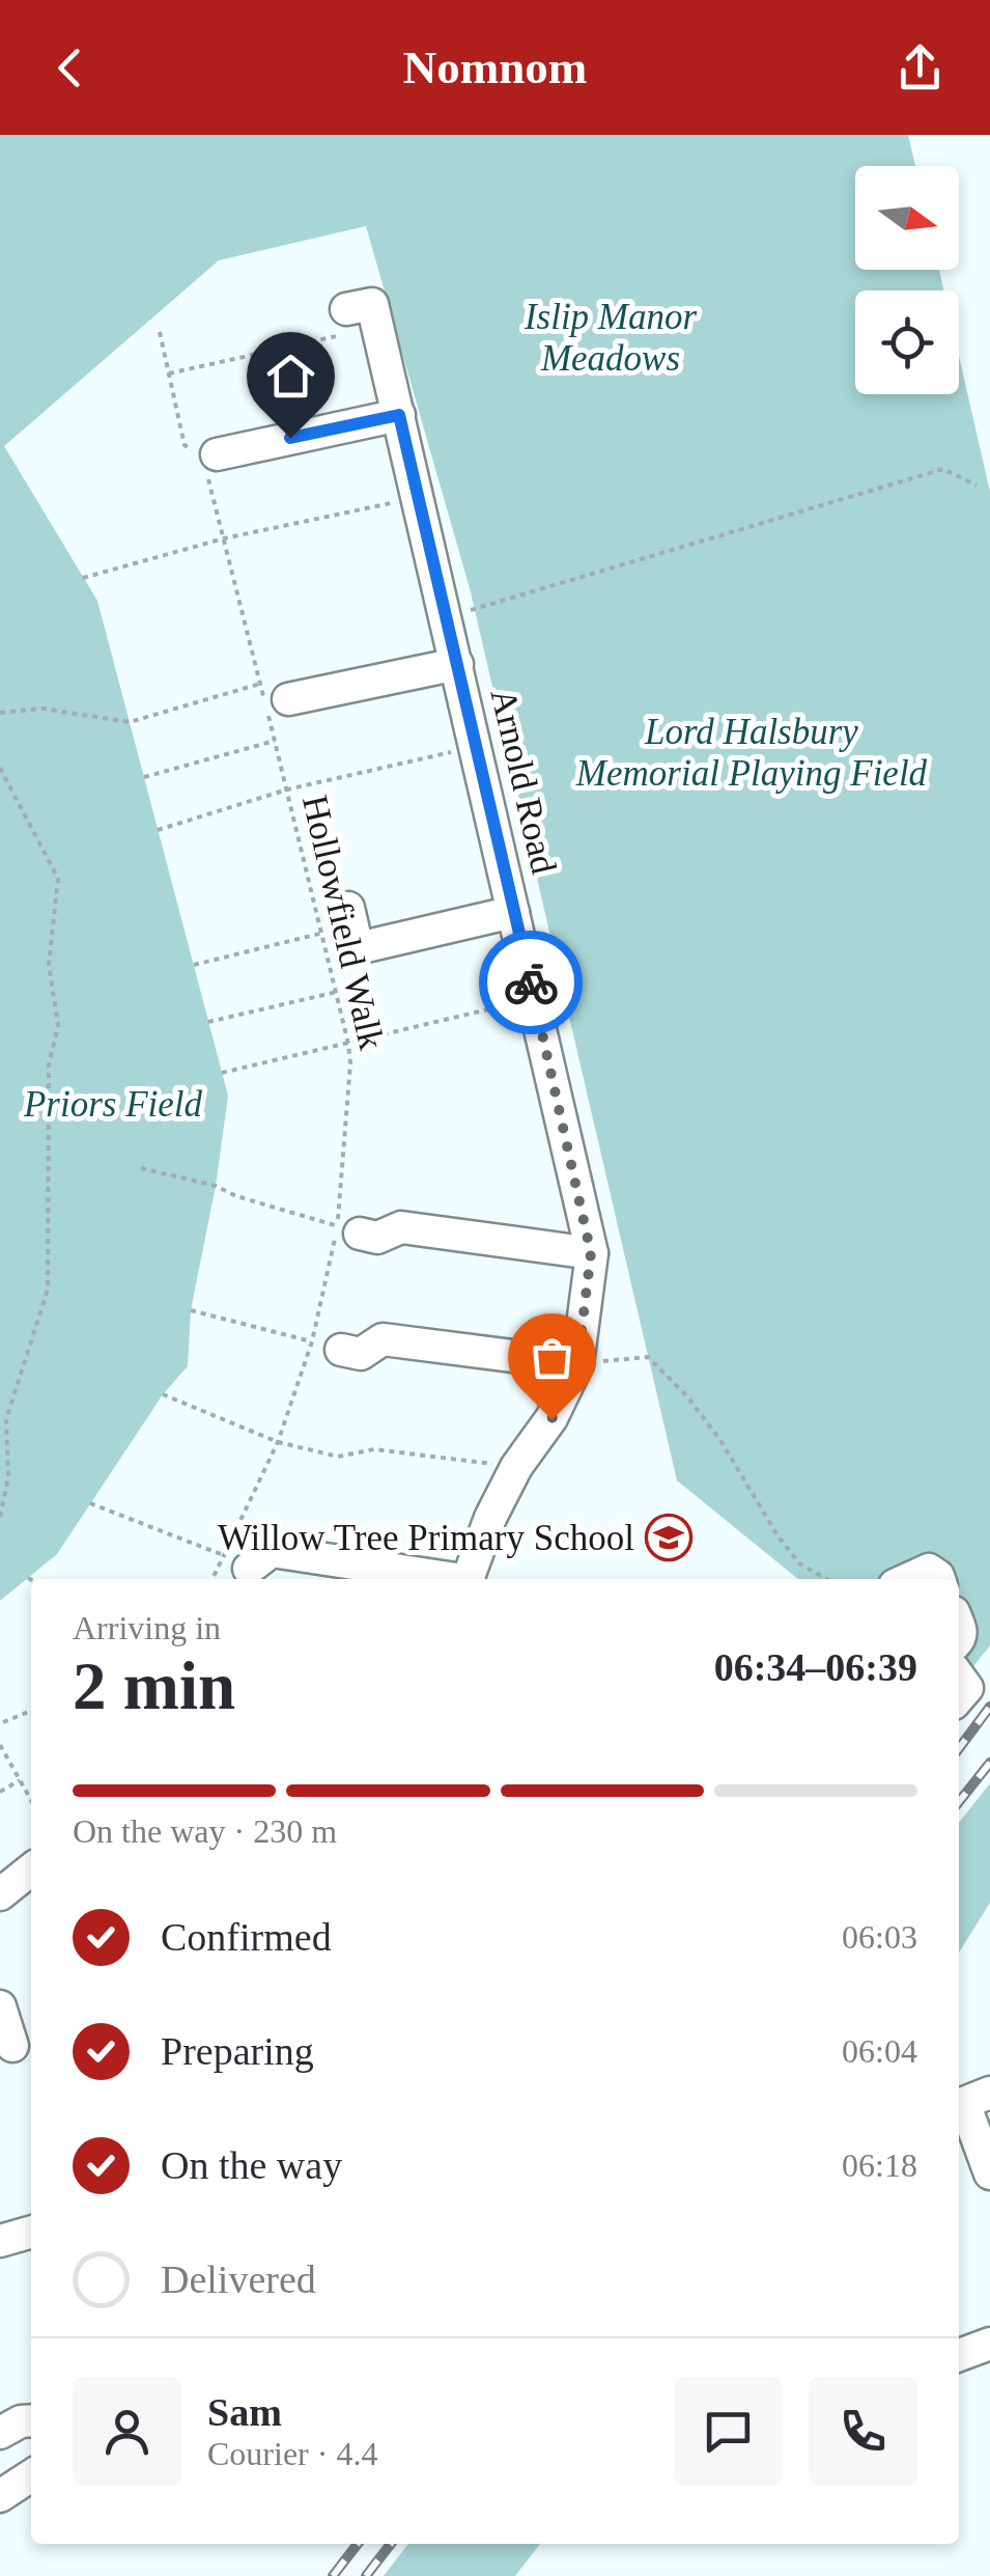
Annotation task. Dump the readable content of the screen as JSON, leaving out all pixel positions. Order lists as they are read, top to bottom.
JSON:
{
  "streets": {
    "street": ["Arnold Road"],
    "path": ["Hollowfield Walk"]
  },
  "parks": ["Islip Manor Meadows", "Lord Halsbury Memorial Playing Field", "Priors Field"],
  "places": {
    "school or university": ["Willow Tree Primary School"]
  },
  "north": "right",
  "page": {
    "header": "Nomnom",
    "heading": ["2 min", "Arriving in", "06:34–06:39"],
    "panel": ["Sam", "Courier · 4.4"],
    "bar": "On the way · 230 m",
    "list": [
      ["Confirmed", "06:03"],
      ["Preparing", "06:04"],
      ["On the way", "06:18"],
      "Delivered"
    ]
  }
}
